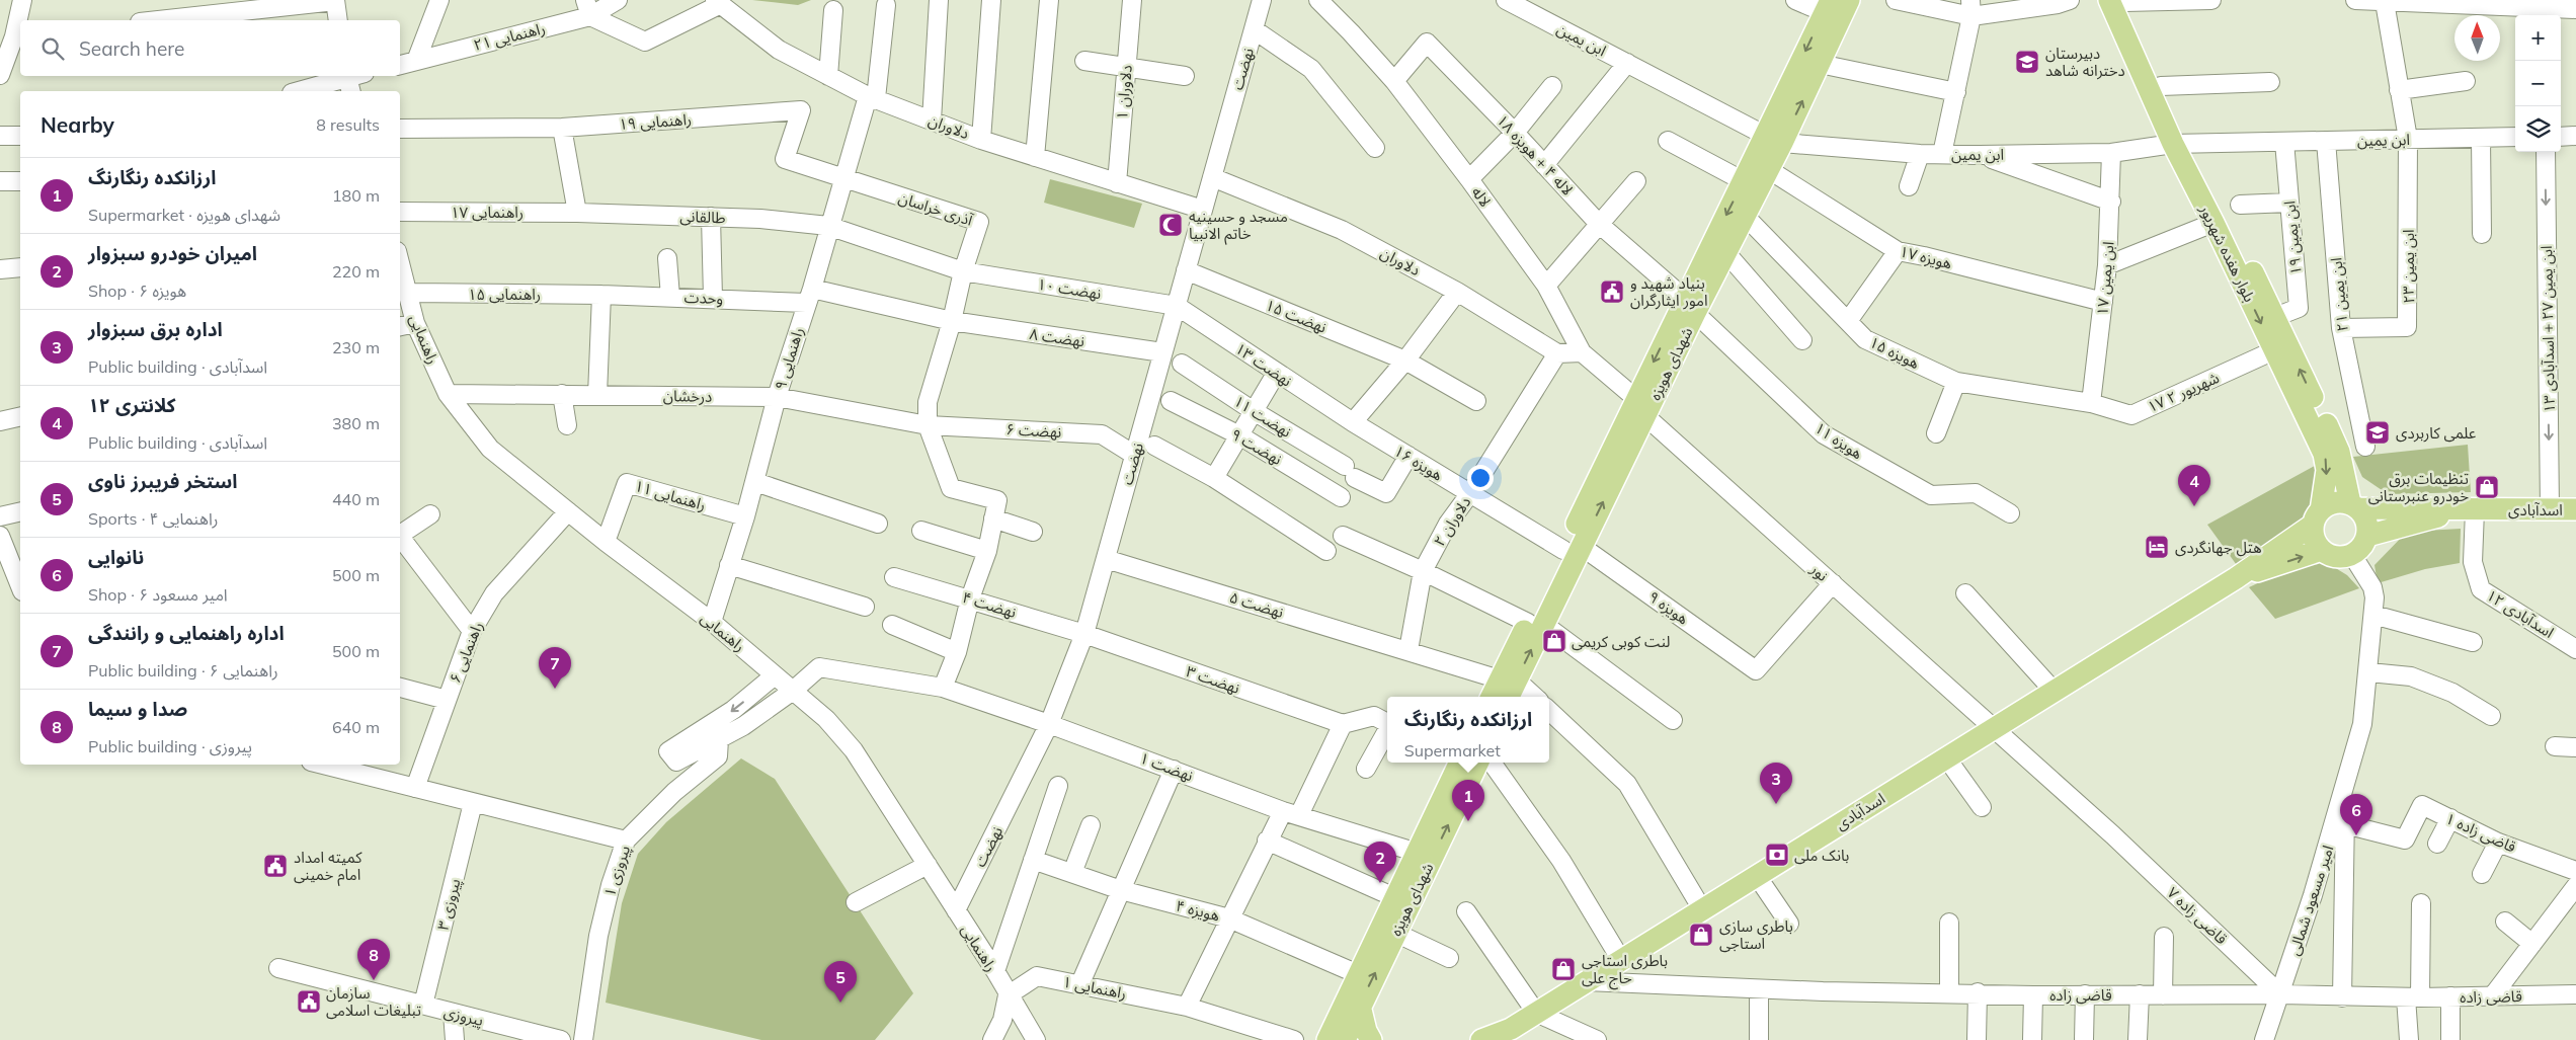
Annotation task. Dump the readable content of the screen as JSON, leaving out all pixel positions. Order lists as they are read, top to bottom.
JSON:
{
  "streets": {
    "main road": ["بلوار هفده شهریور", "شهدای هویزه", "اسدآبادی"],
    "street": [
      "راهنمایی ۲۱",
      "ابن یمین",
      "نهضت",
      "دلاوران ۱",
      "راهنمایی ۱۹",
      "دلاوران",
      "لاله ۴ + هویزه ۱۸",
      "لاله",
      "آذری خراسان",
      "راهنمایی ۱۷",
      "طالقانی",
      "ابن یمین ۱۹",
      "هویزه ۱۷",
      "ابن یمین ۲۳",
      "ابن یمین ۱۷",
      "نهضت ۱۰",
      "راهنمایی ۱۵",
      "ابن یمین ۲۱",
      "وحدت",
      "نهضت ۱۵",
      "ابن یمین ۲۷ + اسدآبادی ۱۳",
      "نهضت ۸",
      "راهنمایی",
      "هویزه ۱۵",
      "راهنمایی ۹",
      "نهضت ۱۳",
      "۱۷ شهریور ۲",
      "درخشان",
      "نهضت ۱۱",
      "نهضت ۶",
      "هویزه ۱۱",
      "نهضت ۹",
      "هویزه ۱۶",
      "راهنمایی ۱۱",
      "دلاوران ۲",
      "نور",
      "نهضت ۴",
      "نهضت ۵",
      "هویزه ۹",
      "اسدآبادی ۱۲",
      "راهنمایی ۶",
      "نهضت ۳",
      "نهضت ۱",
      "قاضی زاده ۱",
      "پیروزی ۱",
      "امیر مسعود شمالی",
      "پیروزی ۳",
      "هویزه ۴",
      "قاضی زاده ۷",
      "راهنمایی ۱",
      "قاضی زاده",
      "پیروزی"
    ]
  },
  "crossings": [
    ["ابن یمین", "ابن یمین ۱۹"],
    ["ابن یمین", "بلوار هفده شهریور"],
    ["ابن یمین", "ابن یمین ۲۳"],
    ["ابن یمین", "ابن یمین ۱۷"],
    ["ابن یمین", "ابن یمین ۲۱"],
    ["ابن یمین", "شهدای هویزه"],
    ["نهضت", "دلاوران"],
    ["نهضت", "نهضت ۱۰"],
    ["نهضت", "نهضت ۱۵"],
    ["نهضت", "نهضت ۸"],
    ["نهضت", "راهنمایی"],
    ["نهضت", "نهضت ۱۳"],
    ["نهضت", "نهضت ۶"],
    ["نهضت", "نهضت ۴"],
    ["نهضت", "نهضت ۵"],
    ["نهضت", "نهضت ۳"],
    ["نهضت", "نهضت ۱"],
    ["دلاوران ۱", "دلاوران"],
    ["راهنمایی ۱۹", "آذری خراسان"],
    ["راهنمایی ۱۹", "راهنمایی ۹"],
    ["دلاوران", "راهنمایی ۹"],
    ["دلاوران", "دلاوران ۲"],
    ["لاله ۴ + هویزه ۱۸", "لاله"],
    ["لاله ۴ + هویزه ۱۸", "شهدای هویزه"],
    ["لاله ۴ + هویزه ۱۸", "هویزه ۱۱"],
    ["لاله", "شهدای هویزه"],
    ["لاله", "نور"],
    ["آذری خراسان", "طالقانی"],
    ["آذری خراسان", "نهضت ۱۰"],
    ["آذری خراسان", "راهنمایی ۹"],
    ["راهنمایی ۱۷", "طالقانی"],
    ["طالقانی", "نهضت ۱۰"],
    ["طالقانی", "راهنمایی ۹"],
    ["ابن یمین ۱۹", "بلوار هفده شهریور"],
    ["بلوار هفده شهریور", "۱۷ شهریور ۲"],
    ["بلوار هفده شهریور", "اسدآبادی"],
    ["بلوار هفده شهریور", "امیر مسعود شمالی"],
    ["هویزه ۱۷", "ابن یمین ۱۷"],
    ["هویزه ۱۷", "شهدای هویزه"],
    ["ابن یمین ۲۳", "ابن یمین ۲۱"],
    ["ابن یمین ۱۷", "هویزه ۱۵"],
    ["ابن یمین ۱۷", "۱۷ شهریور ۲"],
    ["نهضت ۱۰", "نهضت ۱۳"],
    ["راهنمایی ۱۵", "وحدت"],
    ["راهنمایی ۱۵", "راهنمایی"],
    ["وحدت", "نهضت ۸"],
    ["وحدت", "راهنمایی ۹"],
    ["ابن یمین ۲۷ + اسدآبادی ۱۳", "اسدآبادی"],
    ["راهنمایی", "راهنمایی ۹"],
    ["راهنمایی", "درخشان"],
    ["راهنمایی", "راهنمایی ۱۱"],
    ["راهنمایی", "راهنمایی ۶"],
    ["راهنمایی", "نهضت ۱"],
    ["راهنمایی", "راهنمایی ۱"],
    ["هویزه ۱۵", "شهدای هویزه"],
    ["هویزه ۱۵", "۱۷ شهریور ۲"],
    ["راهنمایی ۹", "درخشان"],
    ["راهنمایی ۹", "راهنمایی ۱۱"],
    ["شهدای هویزه", "هویزه ۱۱"],
    ["شهدای هویزه", "هویزه ۱۶"],
    ["شهدای هویزه", "نور"],
    ["شهدای هویزه", "نهضت ۵"],
    ["شهدای هویزه", "هویزه ۹"],
    ["شهدای هویزه", "نهضت ۱"],
    ["شهدای هویزه", "هویزه ۴"],
    ["نهضت ۱۳", "هویزه ۱۶"],
    ["درخشان", "نهضت ۶"],
    ["نهضت ۱۱", "هویزه ۱۶"],
    ["هویزه ۱۶", "دلاوران ۲"],
    ["هویزه ۱۶", "هویزه ۹"],
    ["اسدآبادی", "نور"],
    ["اسدآبادی", "اسدآبادی ۱۲"],
    ["اسدآبادی", "امیر مسعود شمالی"],
    ["اسدآبادی", "قاضی زاده"],
    ["دلاوران ۲", "نهضت ۵"],
    ["نور", "هویزه ۹"],
    ["نور", "قاضی زاده ۷"],
    ["نهضت ۴", "نهضت ۳"],
    ["امیر مسعود شمالی", "قاضی زاده ۷"],
    ["امیر مسعود شمالی", "قاضی زاده"],
    ["پیروزی ۳", "پیروزی"],
    ["قاضی زاده ۷", "قاضی زاده"]
  ],
  "one_way": ["ابن یمین ۲۷ + اسدآبادی ۱۳"],
  "places": {
    "school or university": ["دبیرستان دخترانه شاهد", "علمی کاربردی"],
    "mosque": ["مسجد و حسینیه خاتم الانبیا"],
    "public building": ["بنیاد شهید و امور ایثارگران", "کمیته امداد امام خمینی", "سازمان تبلیغات اسلامی"],
    "shop": [
      "تنظیمات برق خودرو عنبرستانی",
      "لنت کوبی کریمی",
      "باطری سازی استاجی",
      "باطری استاجی حاج علی"
    ],
    "hotel": ["هتل جهانگردی"],
    "bank": ["بانک ملی"]
  },
  "north": "top",
  "page": {
    "map_buttons": ["+", "−"],
    "search": "Search here",
    "heading": ["Nearby", "8 results"],
    "list": [
      {
        "mark": "1",
        "name": "ارزانکده رنگارنگ",
        "note": "Supermarket · شهدای هویزه",
        "value": "180 m"
      },
      {
        "mark": "2",
        "name": "امیران خودرو سبزوار",
        "note": "Shop · هویزه ۶",
        "value": "220 m"
      },
      {
        "mark": "3",
        "name": "اداره برق سبزوار",
        "note": "Public building · اسدآبادی",
        "value": "230 m"
      },
      {
        "mark": "4",
        "name": "کلانتری ۱۲",
        "note": "Public building · اسدآبادی",
        "value": "380 m"
      },
      {
        "mark": "5",
        "name": "استخر فریبرز ناوی",
        "note": "Sports · راهنمایی ۴",
        "value": "440 m"
      },
      {
        "mark": "6",
        "name": "نانوایی",
        "note": "Shop · امیر مسعود ۶",
        "value": "500 m"
      },
      {
        "mark": "7",
        "name": "اداره راهنمایی و رانندگی",
        "note": "Public building · راهنمایی ۶",
        "value": "500 m"
      },
      {
        "mark": "8",
        "name": "صدا و سیما",
        "note": "Public building · پیروزی",
        "value": "640 m"
      }
    ],
    "pins": [
      "4",
      "7",
      "3",
      "1",
      "6",
      "2",
      "8",
      "5"
    ],
    "popup": ["ارزانکده رنگارنگ", "Supermarket"]
  }
}
